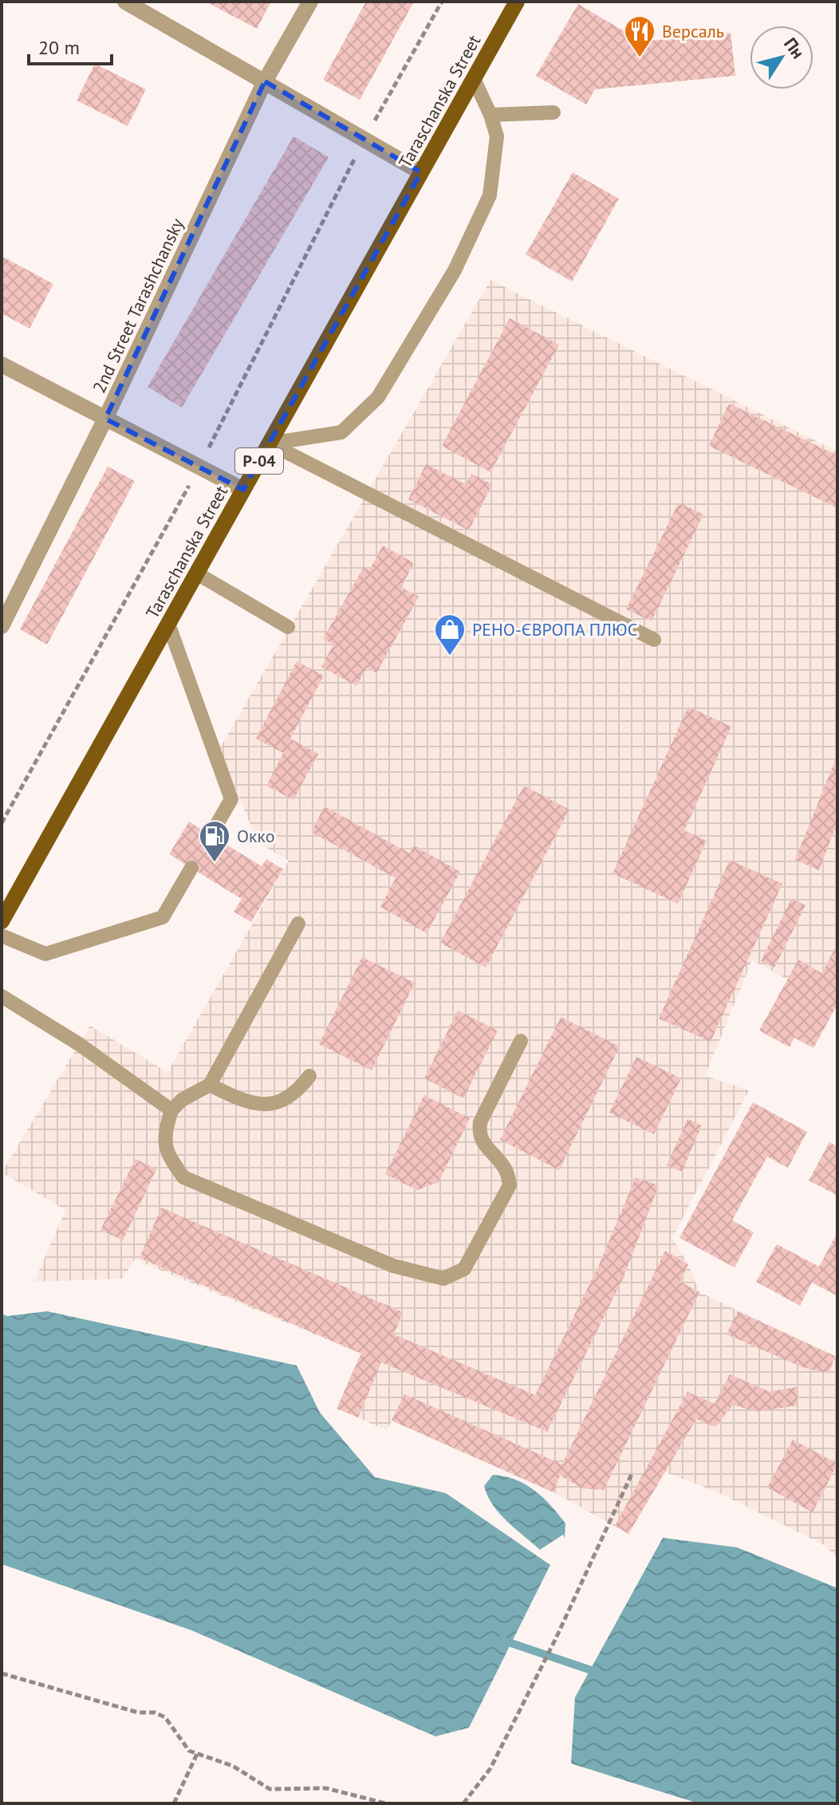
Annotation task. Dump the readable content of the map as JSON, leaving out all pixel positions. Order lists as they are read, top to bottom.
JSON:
{
  "streets": {
    "main road": ["Taraschanska Street", "Р-04"],
    "street": ["2nd Street Tarashchansky"]
  },
  "places": {
    "restaurant": ["Версаль"],
    "shop": ["РЕНО-ЄВРОПА ПЛЮС"],
    "fuel station": ["Окко"]
  },
  "scale_bar": "20 m",
  "north": "top right"
}
